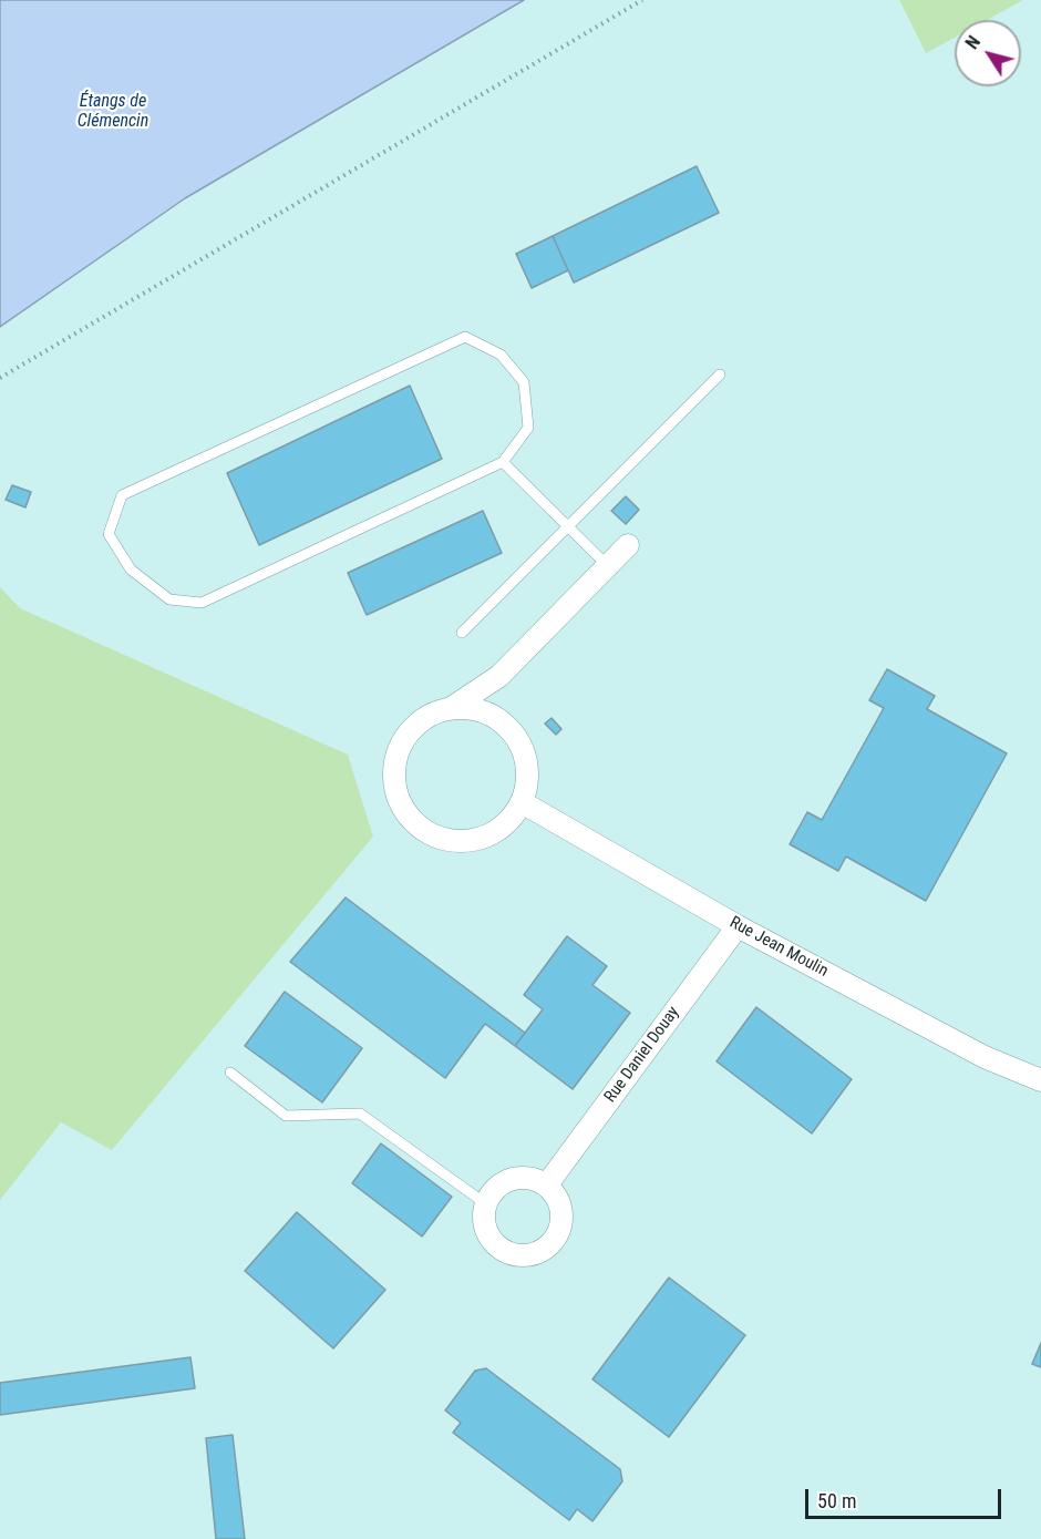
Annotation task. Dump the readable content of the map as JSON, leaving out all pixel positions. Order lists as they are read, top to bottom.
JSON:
{
  "streets": {
    "street": ["Rue Jean Moulin", "Rue Daniel Douay"]
  },
  "crossings": [
    ["Rue Jean Moulin", "Rue Daniel Douay"]
  ],
  "water": ["Étangs de Clémencin"],
  "scale_bar": "50 m",
  "north": "top left"
}
